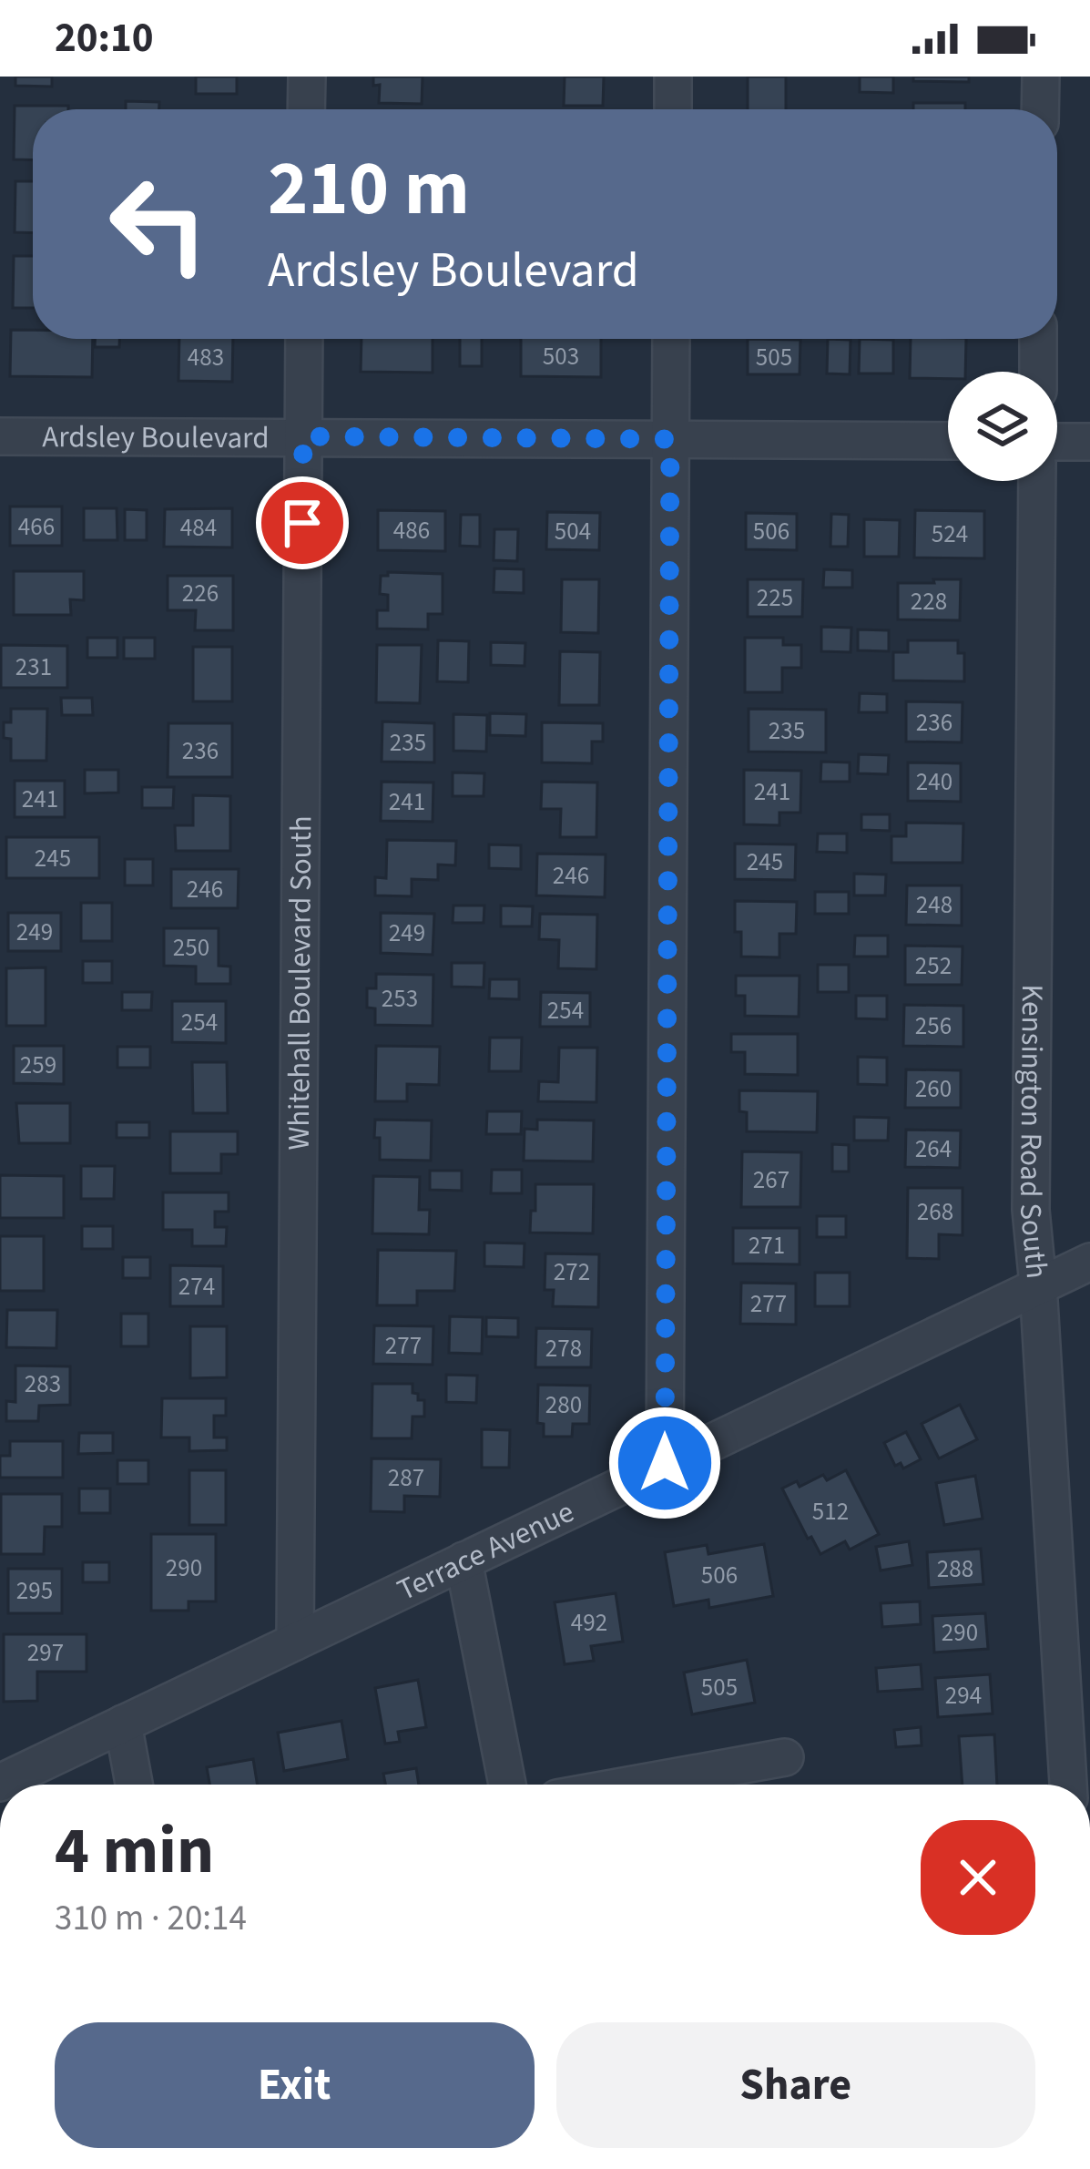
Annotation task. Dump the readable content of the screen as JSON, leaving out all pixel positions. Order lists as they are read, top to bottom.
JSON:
{
  "streets": {
    "street": [
      "Ardsley Boulevard",
      "Whitehall Boulevard South",
      "Kensington Road South",
      "Terrace Avenue"
    ]
  },
  "crossings": [
    ["Ardsley Boulevard", "Whitehall Boulevard South"],
    ["Whitehall Boulevard South", "Terrace Avenue"],
    ["Kensington Road South", "Terrace Avenue"]
  ],
  "house_numbers": [
    "503",
    "483",
    "505",
    "466",
    "484",
    "486",
    "504",
    "506",
    "524",
    "226",
    "225",
    "228",
    "231",
    "236",
    "235",
    "235",
    "236",
    "240",
    "241",
    "241",
    "241",
    "245",
    "245",
    "246",
    "246",
    "248",
    "249",
    "249",
    "250",
    "252",
    "253",
    "254",
    "254",
    "256",
    "259",
    "260",
    "264",
    "267",
    "268",
    "271",
    "272",
    "274",
    "277",
    "277",
    "278",
    "283",
    "280",
    "287",
    "512",
    "290",
    "288",
    "506",
    "295",
    "492",
    "290",
    "297",
    "505",
    "294"
  ],
  "page": {
    "status": "20:10",
    "turn": ["210 m", "Ardsley Boulevard"],
    "heading": ["4 min", "310 m · 20:14"],
    "buttons": ["Exit", "Share"]
  }
}
